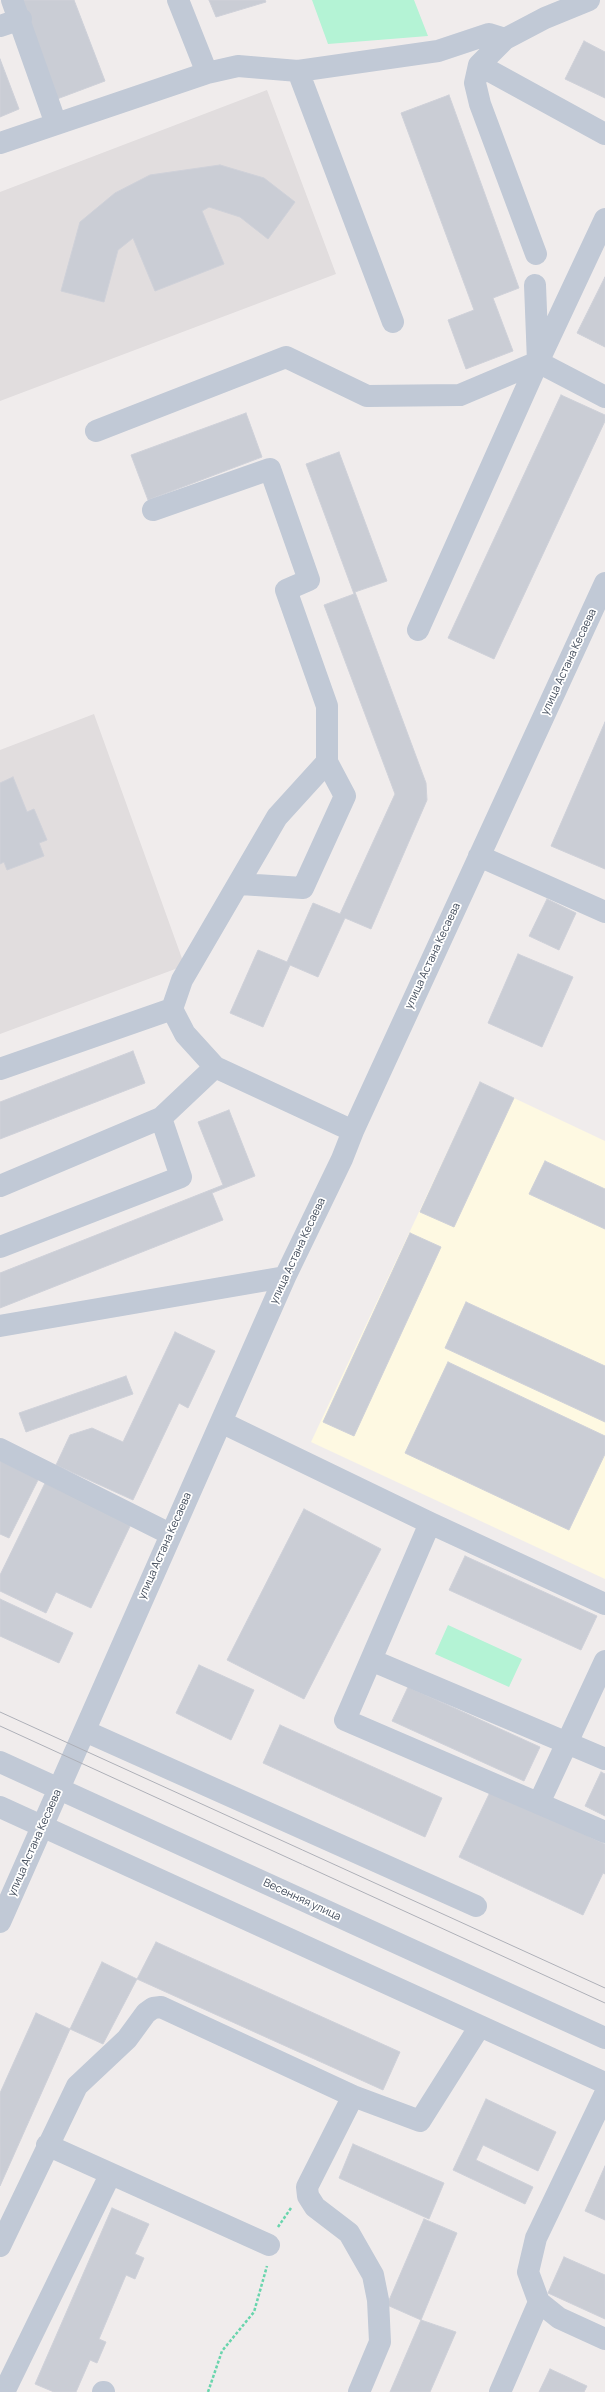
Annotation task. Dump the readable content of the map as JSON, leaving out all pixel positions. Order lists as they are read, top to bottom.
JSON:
{
  "streets": {
    "street": ["улица Астана Кесаева", "Весенняя улица"]
  },
  "crossings": [
    ["улица Астана Кесаева", "Весенняя улица"]
  ]
}
